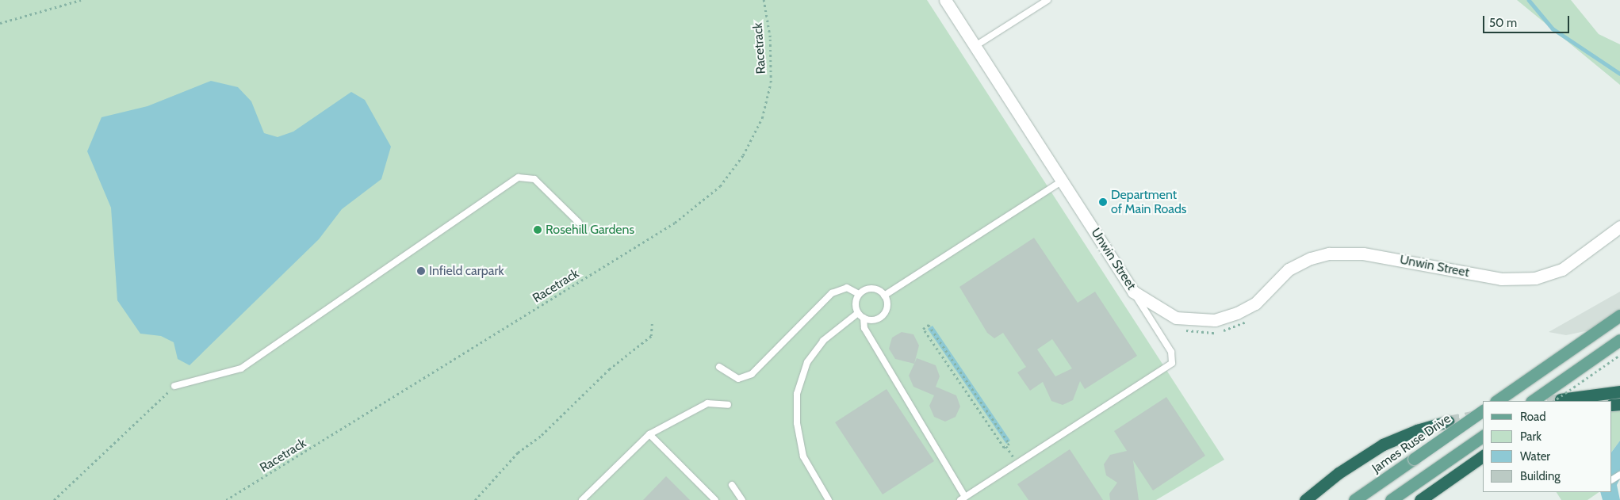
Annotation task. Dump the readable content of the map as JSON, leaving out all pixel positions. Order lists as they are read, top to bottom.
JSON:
{
  "streets": {
    "main road": ["James Ruse Drive"],
    "street": ["Unwin Street"],
    "path": ["Racetrack"]
  },
  "places": ["Department of Main Roads", "Rosehill Gardens", "Infield carpark"],
  "legend": [
    "Road",
    "Park",
    "Water",
    "Building"
  ],
  "scale_bar": "50 m"
}
